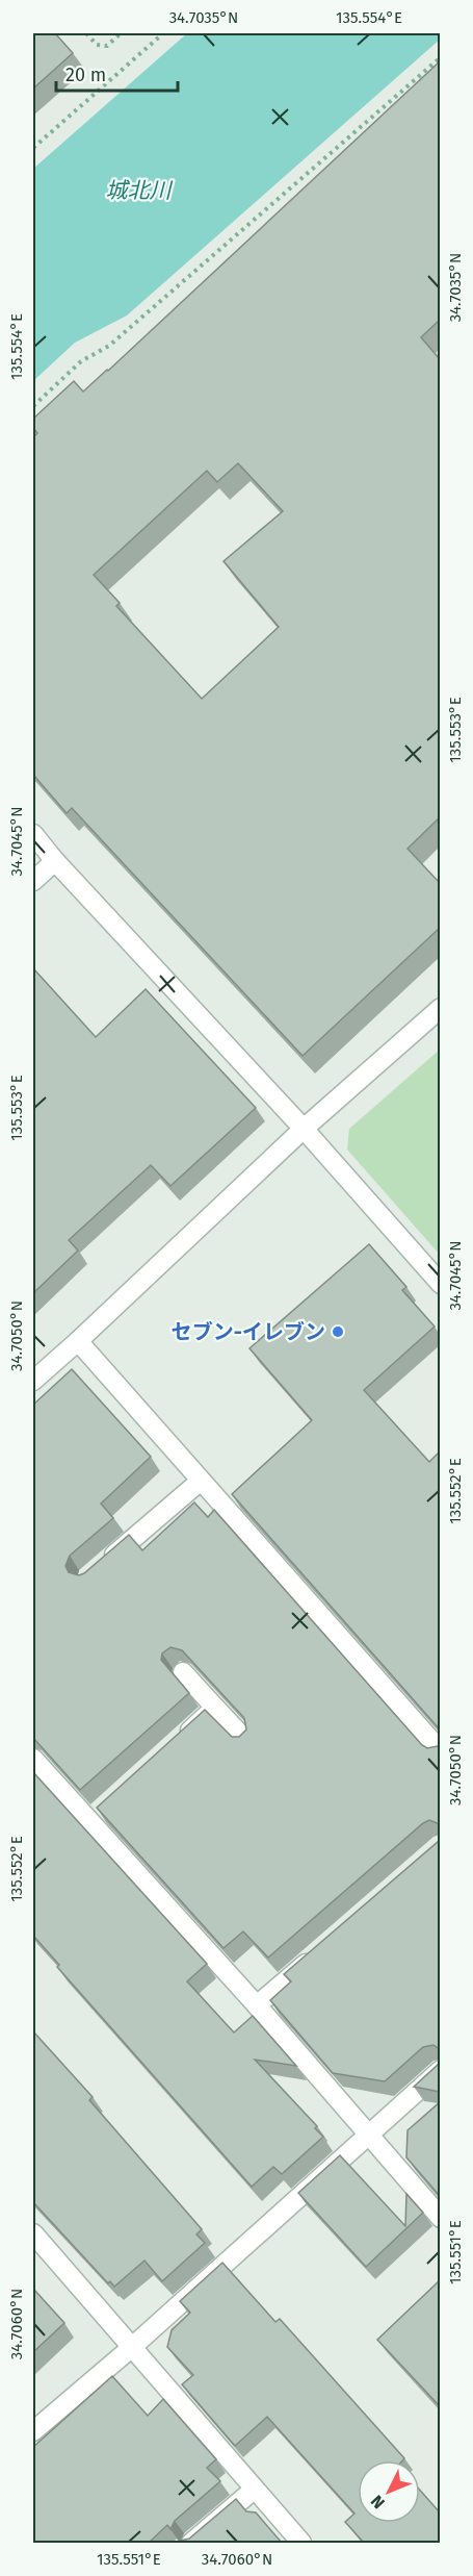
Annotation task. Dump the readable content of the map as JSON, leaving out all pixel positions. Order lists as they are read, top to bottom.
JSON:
{
  "water": ["城北川"],
  "places": ["セブン-イレブン"],
  "scale_bar": "20 m",
  "north": "bottom left",
  "coordinates": [
    "34.7035°N",
    "135.554°E",
    "135.553°E",
    "34.7045°N",
    "34.7050°N",
    "135.552°E",
    "135.551°E",
    "34.7060°N"
  ]
}
